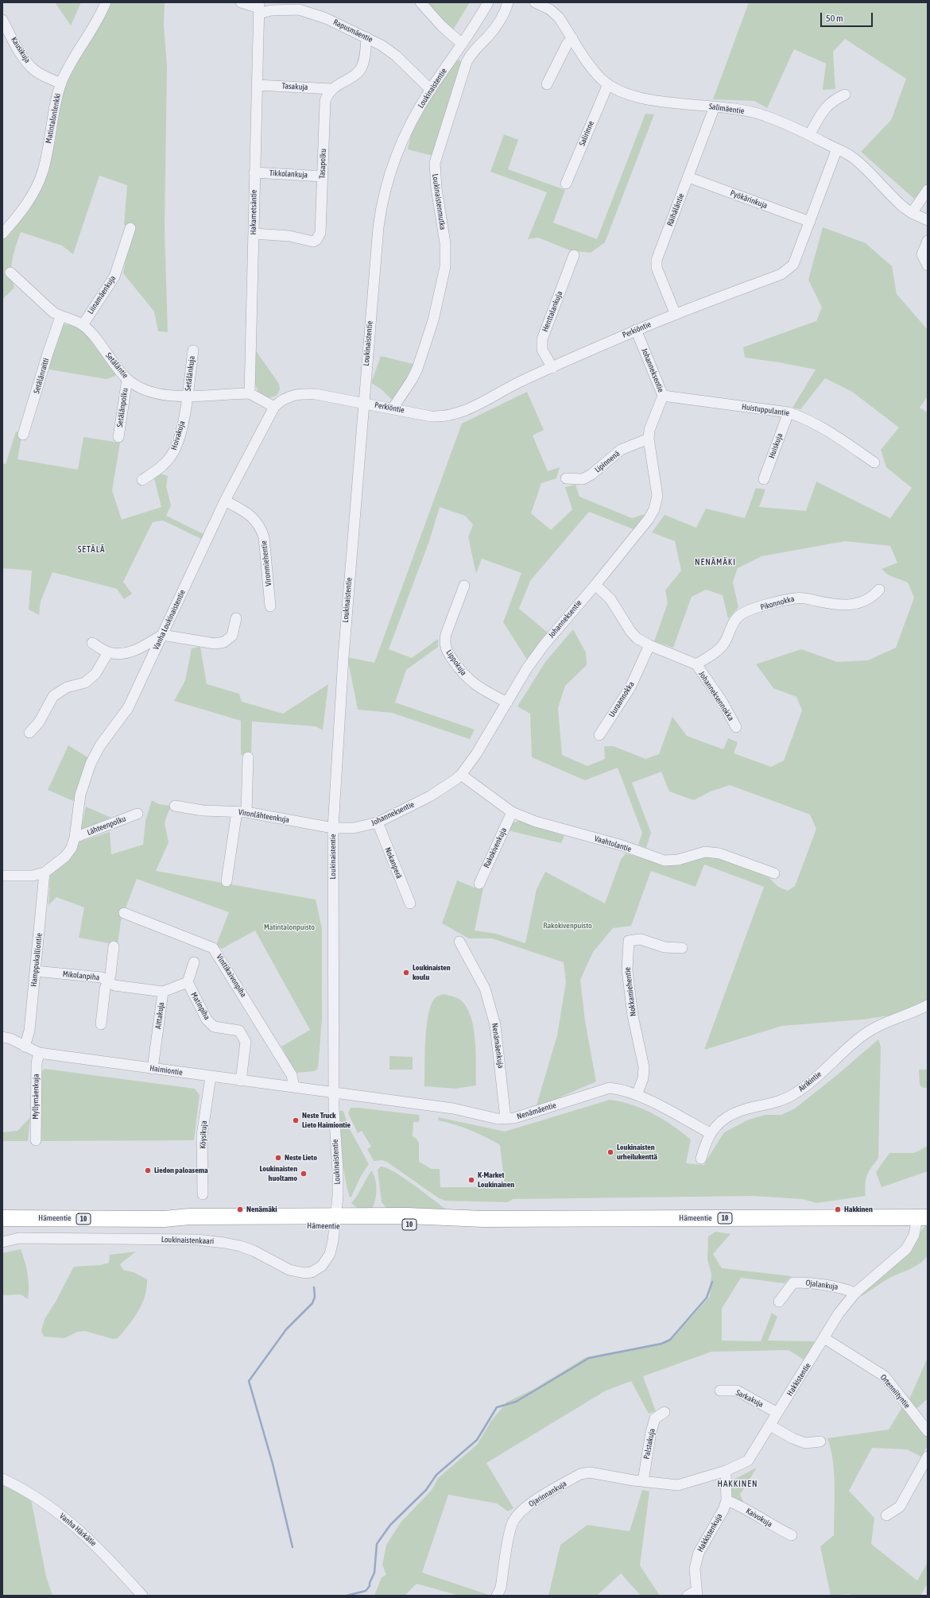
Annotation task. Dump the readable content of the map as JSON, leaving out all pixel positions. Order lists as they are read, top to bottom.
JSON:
{
  "streets": {
    "highway": ["Hämeentie", "10"],
    "street": [
      "Rapusmäentie",
      "Kausikuja",
      "Tasakuja",
      "Loukinaistentie",
      "Salimäentie",
      "Matintalonlenkki",
      "Salirinne",
      "Tasapolku",
      "Tikkolankuja",
      "Pyökärinkuja",
      "Loukinaistenmutka",
      "Räihäläntie",
      "Hakametsäntie",
      "Liinamäenkuja",
      "Henttalankuja",
      "Perkiöntie",
      "Setäläntie",
      "Johanneksentie",
      "Setälänkuja",
      "Setälänraitti",
      "Setälänpolku",
      "Huistuppulantie",
      "Hoivakuja",
      "Huiskuja",
      "Lipinnenä",
      "Vironmiehentie",
      "Pikonnokka",
      "Vanha Loukinaistentie",
      "Lippokuja",
      "Johanneksennokka",
      "Uuraannokka",
      "Vironlähteenkuja",
      "Lähteenpolku",
      "Vaahtolantie",
      "Rakokivenkuja",
      "Nokanperä",
      "Hamppukalliontie",
      "Mikolanpiha",
      "Vinttikaivonpiha",
      "Nokkamiehentie",
      "Matinpiha",
      "Aittakuja",
      "Nenämäenkuja",
      "Haimiontie",
      "Airikintie",
      "Myllymäenkuja",
      "Nenämäentie",
      "Köysikuja",
      "Loukinaistenkaari",
      "Ojalankuja",
      "Hakkistentie",
      "Ortenniityntie",
      "Sarkakuja",
      "Palstakuja",
      "Ojarinnankuja",
      "Kaivokuja",
      "Vanha Härkätie",
      "Hakkistenkuja"
    ]
  },
  "crossings": [
    ["Rapusmäentie", "Loukinaistentie"],
    ["Rapusmäentie", "Hakametsäntie"],
    ["Kausikuja", "Matintalonlenkki"],
    ["Tasakuja", "Tasapolku"],
    ["Tasakuja", "Hakametsäntie"],
    ["Loukinaistentie", "Perkiöntie"],
    ["Loukinaistentie", "Johanneksentie"],
    ["Loukinaistentie", "Vanha Loukinaistentie"],
    ["Loukinaistentie", "Vironlähteenkuja"],
    ["Loukinaistentie", "Haimiontie"],
    ["Loukinaistentie", "Nenämäentie"],
    ["Loukinaistentie", "Hämeentie"],
    ["Loukinaistentie", "Loukinaistenkaari"],
    ["Salimäentie", "Salirinne"],
    ["Salimäentie", "Räihäläntie"],
    ["Salimäentie", "Perkiöntie"],
    ["Tasapolku", "Tikkolankuja"],
    ["Tasapolku", "Hakametsäntie"],
    ["Tikkolankuja", "Hakametsäntie"],
    ["Pyökärinkuja", "Räihäläntie"],
    ["Pyökärinkuja", "Perkiöntie"],
    ["Loukinaistenmutka", "Perkiöntie"],
    ["Räihäläntie", "Perkiöntie"],
    ["Hakametsäntie", "Setäläntie"],
    ["Liinamäenkuja", "Setäläntie"],
    ["Henttalankuja", "Perkiöntie"],
    ["Perkiöntie", "Johanneksentie"],
    ["Perkiöntie", "Vanha Loukinaistentie"],
    ["Setäläntie", "Setälänkuja"],
    ["Setäläntie", "Setälänpolku"],
    ["Setäläntie", "Hoivakuja"],
    ["Johanneksentie", "Huistuppulantie"],
    ["Johanneksentie", "Lipinnenä"],
    ["Johanneksentie", "Lippokuja"],
    ["Johanneksentie", "Johanneksennokka"],
    ["Johanneksentie", "Vironlähteenkuja"],
    ["Johanneksentie", "Vaahtolantie"],
    ["Johanneksentie", "Nokanperä"],
    ["Setälänkuja", "Hoivakuja"],
    ["Huistuppulantie", "Huiskuja"],
    ["Vironmiehentie", "Vanha Loukinaistentie"],
    ["Pikonnokka", "Johanneksennokka"],
    ["Vanha Loukinaistentie", "Lähteenpolku"],
    ["Vanha Loukinaistentie", "Hamppukalliontie"],
    ["Johanneksennokka", "Uuraannokka"],
    ["Vaahtolantie", "Rakokivenkuja"],
    ["Hamppukalliontie", "Mikolanpiha"],
    ["Hamppukalliontie", "Haimiontie"],
    ["Mikolanpiha", "Aittakuja"],
    ["Vinttikaivonpiha", "Haimiontie"],
    ["Nokkamiehentie", "Nenämäentie"],
    ["Matinpiha", "Aittakuja"],
    ["Matinpiha", "Haimiontie"],
    ["Aittakuja", "Haimiontie"],
    ["Nenämäenkuja", "Nenämäentie"],
    ["Haimiontie", "Myllymäenkuja"],
    ["Haimiontie", "Nenämäentie"],
    ["Haimiontie", "Köysikuja"],
    ["Airikintie", "Nenämäentie"],
    ["Hämeentie", "Loukinaistenkaari"],
    ["Hämeentie", "Hakkistentie"],
    ["Ojalankuja", "Hakkistentie"],
    ["Hakkistentie", "Ortenniityntie"],
    ["Hakkistentie", "Sarkakuja"],
    ["Hakkistentie", "Palstakuja"],
    ["Hakkistentie", "Ojarinnankuja"],
    ["Hakkistentie", "Hakkistenkuja"],
    ["Palstakuja", "Ojarinnankuja"],
    ["Kaivokuja", "Hakkistenkuja"]
  ],
  "districts": ["SETÄLÄ", "NENÄMÄKI", "HAKKINEN"],
  "parks": ["Rakokivenpuisto", "Matintalonpuisto"],
  "places": [
    "Loukinaisten koulu",
    "Neste Truck Lieto Haimiontie",
    "Loukinaisten urheilukenttä",
    "Neste Lieto",
    "Liedon paloasema",
    "Loukinaisten huoltamo",
    "K-Market Loukinainen",
    "Nenämäki",
    "Hakkinen"
  ],
  "scale_bar": "50 m"
}
